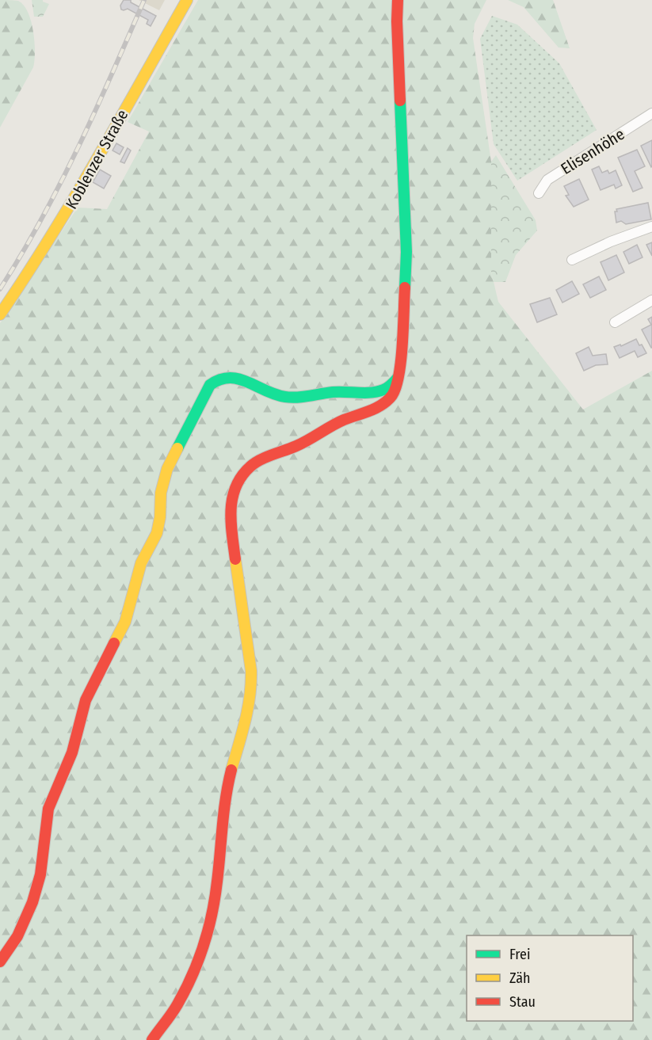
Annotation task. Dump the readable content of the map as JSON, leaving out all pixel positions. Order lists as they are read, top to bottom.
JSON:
{
  "streets": {
    "street": ["Elisenhöhe", "Koblenzer Straße"]
  },
  "legend": ["Frei", "Zäh", "Stau"]
}
